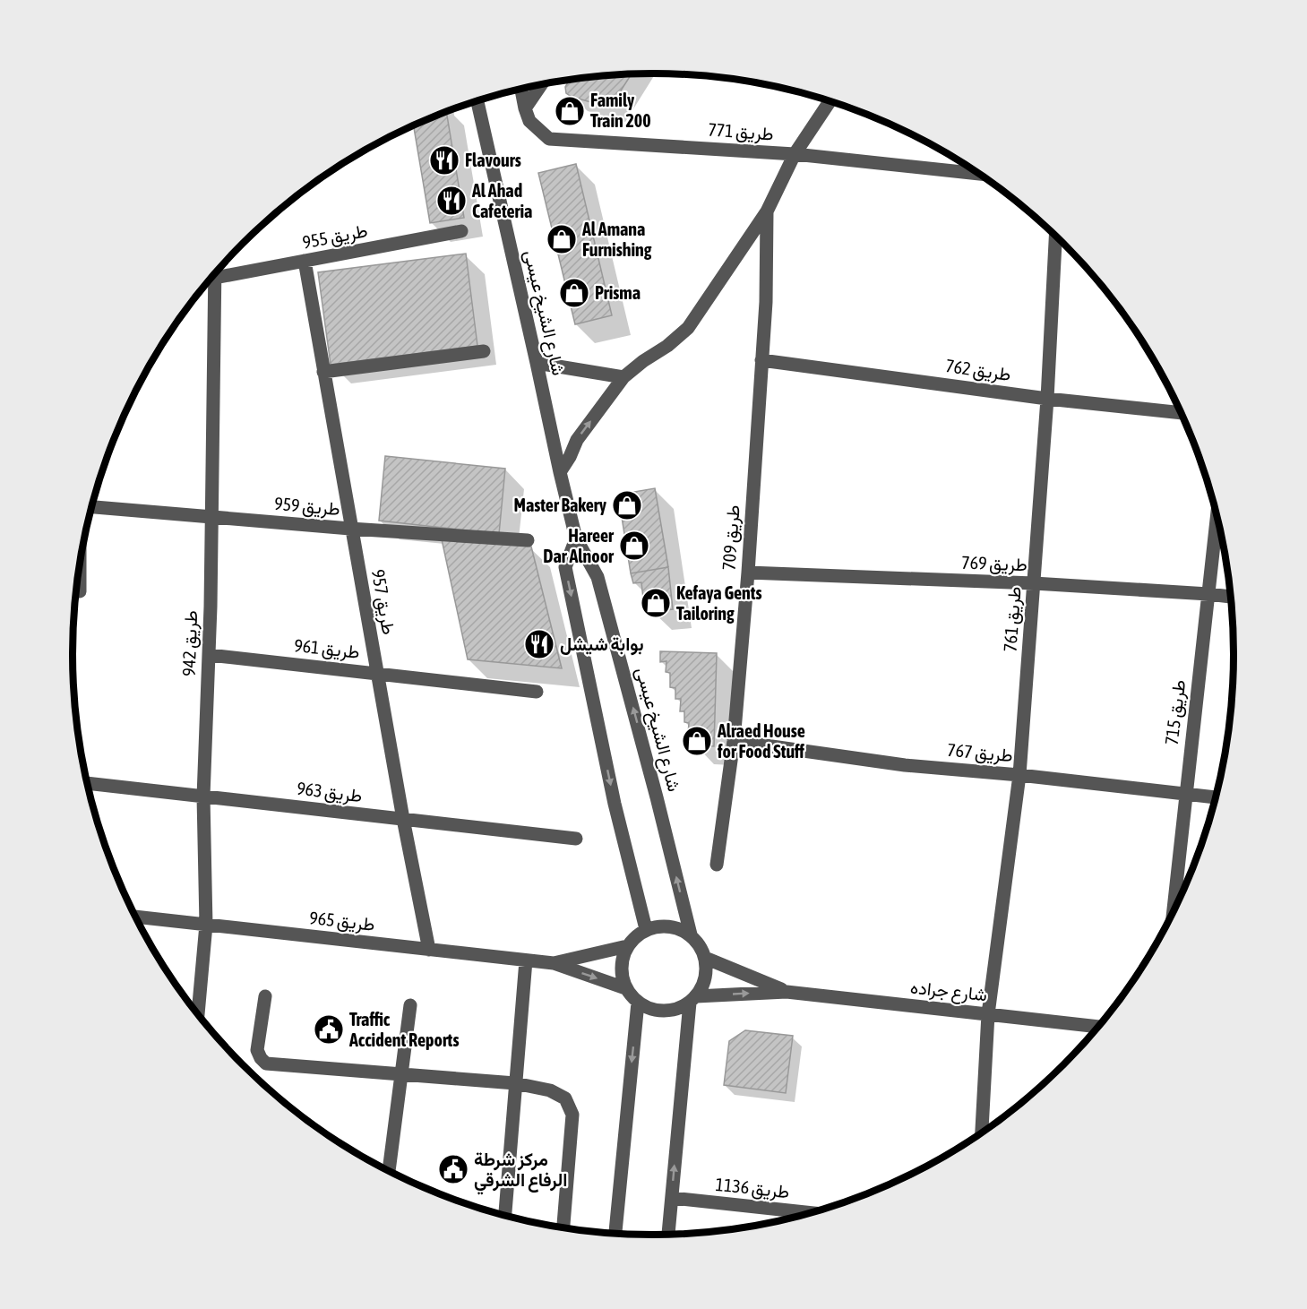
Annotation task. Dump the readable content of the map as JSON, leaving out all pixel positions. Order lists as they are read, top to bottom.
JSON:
{
  "streets": {
    "street": [
      "طريق 771",
      "طريق 955",
      "شارع الشيخ عيسى",
      "طريق 762",
      "طريق 959",
      "طريق 709",
      "طريق 769",
      "طريق 957",
      "طريق 761",
      "طريق 942",
      "طريق 961",
      "طريق 715",
      "طريق 767",
      "طريق 963",
      "طريق 965",
      "شارع جراده",
      "طريق 1136"
    ]
  },
  "crossings": [
    ["طريق 771", "طريق 709"],
    ["طريق 955", "طريق 957"],
    ["طريق 955", "طريق 942"],
    ["شارع الشيخ عيسى", "طريق 709"],
    ["شارع الشيخ عيسى", "طريق 965"],
    ["طريق 762", "طريق 709"],
    ["طريق 762", "طريق 761"],
    ["طريق 959", "طريق 957"],
    ["طريق 959", "طريق 942"],
    ["طريق 709", "طريق 769"],
    ["طريق 709", "طريق 767"],
    ["طريق 769", "طريق 761"],
    ["طريق 769", "طريق 715"],
    ["طريق 957", "طريق 961"],
    ["طريق 957", "طريق 963"],
    ["طريق 957", "طريق 965"],
    ["طريق 761", "طريق 767"],
    ["طريق 761", "شارع جراده"],
    ["طريق 942", "طريق 961"],
    ["طريق 942", "طريق 963"],
    ["طريق 942", "طريق 965"],
    ["طريق 715", "طريق 767"]
  ],
  "places": {
    "shop": [
      "Family Train 200",
      "Al Amana Furnishing",
      "Prisma",
      "Master Bakery",
      "Hareer Dar Alnoor",
      "Kefaya Gents Tailoring",
      "Alraed House for Food Stuff"
    ],
    "restaurant": ["Flavours", "Al Ahad Cafeteria", "بوابة شيشل"],
    "public building": ["Traffic Accident Reports", "مركز شرطة الرفاع الشرقي"]
  }
}
